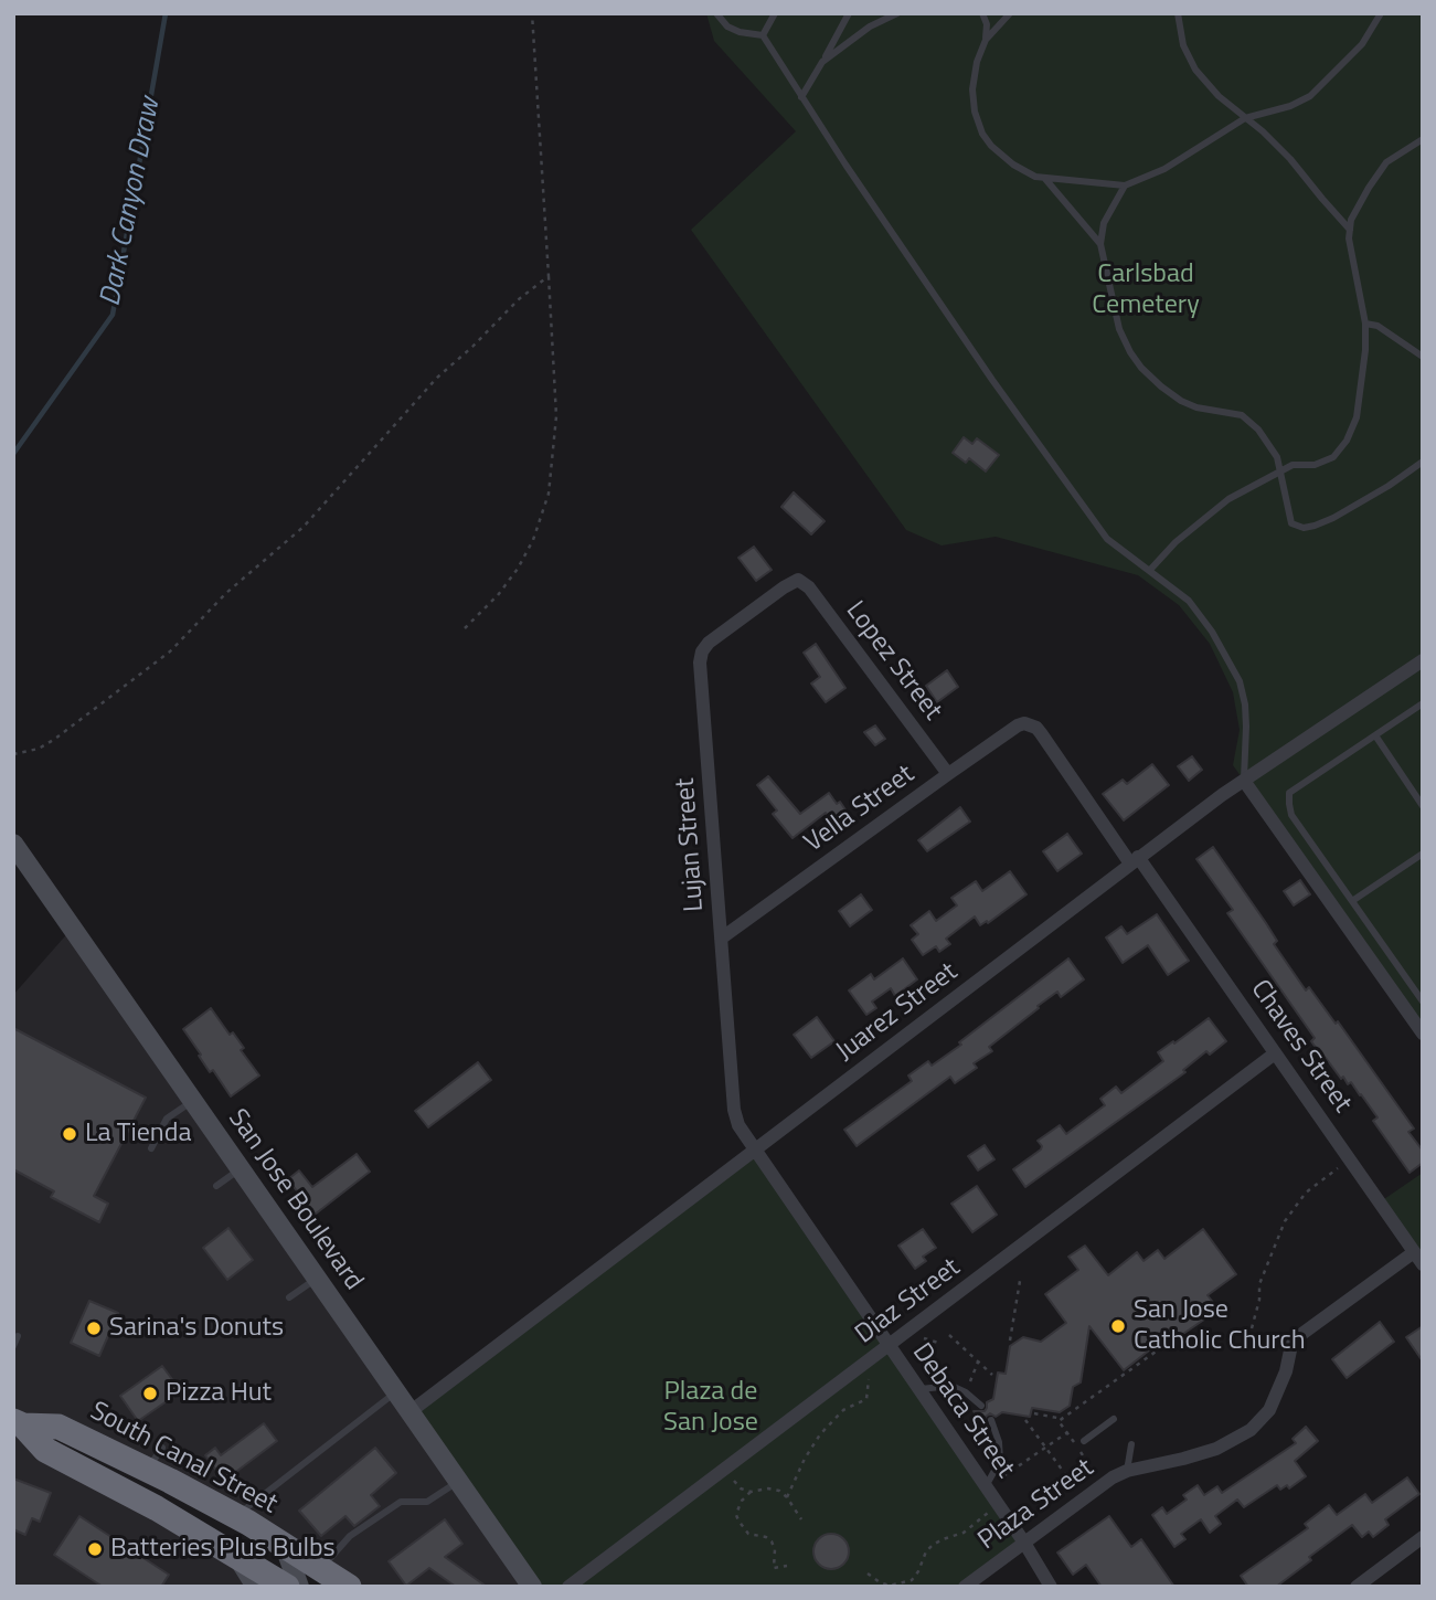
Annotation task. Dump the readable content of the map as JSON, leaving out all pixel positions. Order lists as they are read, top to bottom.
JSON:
{
  "streets": {
    "highway": ["South Canal Street"],
    "street": [
      "Lopez Street",
      "Vella Street",
      "Lujan Street",
      "Juarez Street",
      "Chaves Street",
      "San Jose Boulevard",
      "Diaz Street",
      "Debaca Street",
      "Plaza Street"
    ]
  },
  "crossings": [
    ["Lopez Street", "Vella Street"],
    ["Lopez Street", "Lujan Street"],
    ["Vella Street", "Lujan Street"],
    ["Vella Street", "Chaves Street"],
    ["Lujan Street", "Juarez Street"],
    ["Lujan Street", "Debaca Street"],
    ["Juarez Street", "Chaves Street"],
    ["Juarez Street", "San Jose Boulevard"],
    ["Juarez Street", "Debaca Street"],
    ["Chaves Street", "Diaz Street"],
    ["Chaves Street", "Plaza Street"],
    ["Diaz Street", "Debaca Street"],
    ["Debaca Street", "Plaza Street"]
  ],
  "water": ["Dark Canyon Draw"],
  "parks": ["Carlsbad Cemetery", "Plaza de San Jose"],
  "places": [
    "La Tienda",
    "San Jose Catholic Church",
    "Sarina's Donuts",
    "Pizza Hut",
    "Batteries Plus Bulbs"
  ]
}
